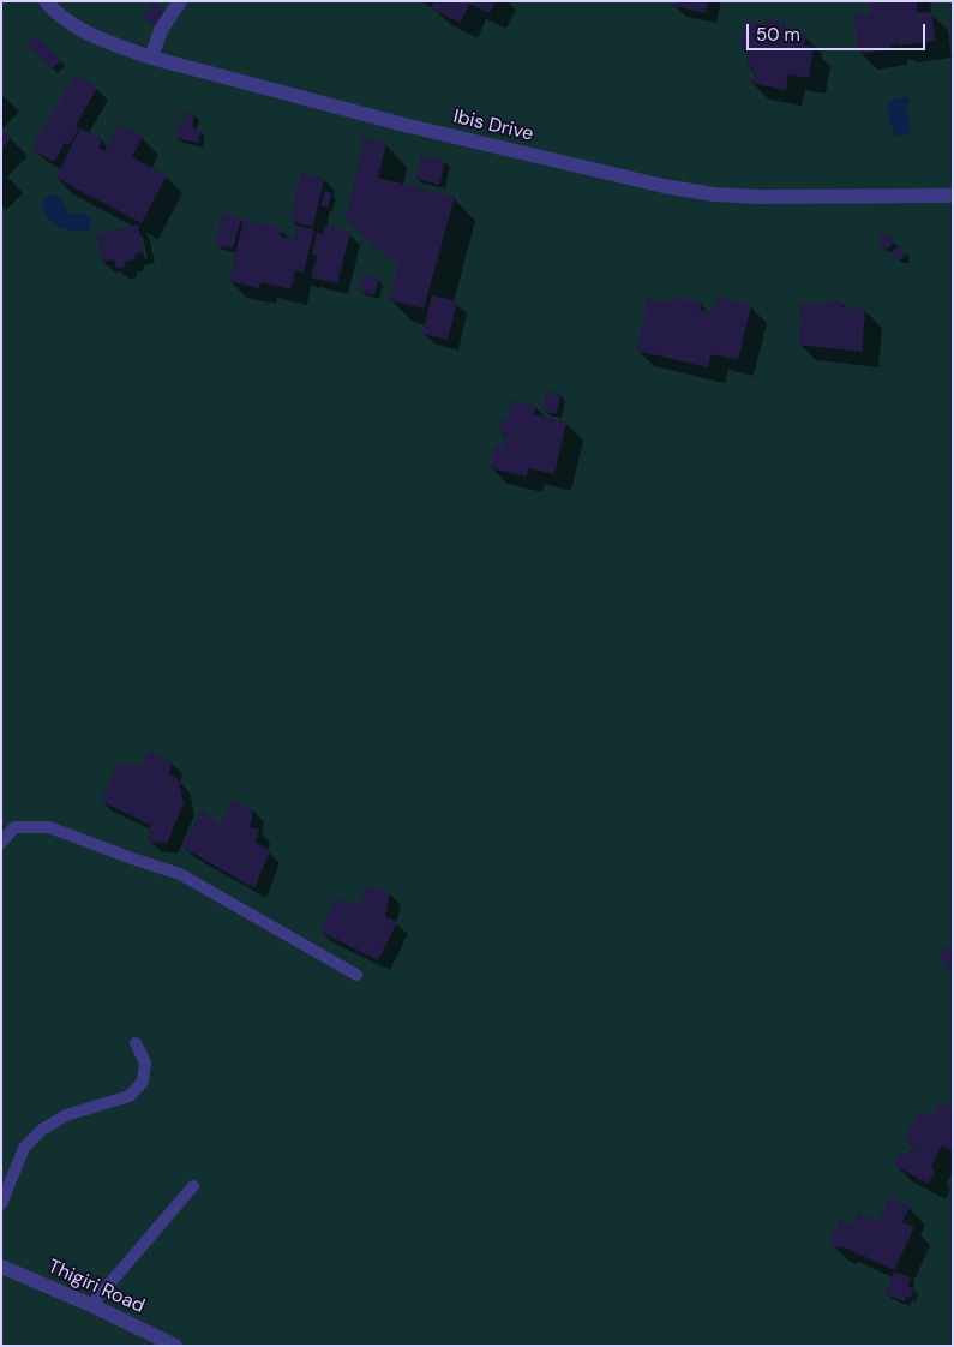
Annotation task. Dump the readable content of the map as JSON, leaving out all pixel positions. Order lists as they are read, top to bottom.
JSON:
{
  "streets": {
    "street": ["Ibis Drive", "Thigiri Road"]
  },
  "scale_bar": "50 m"
}
